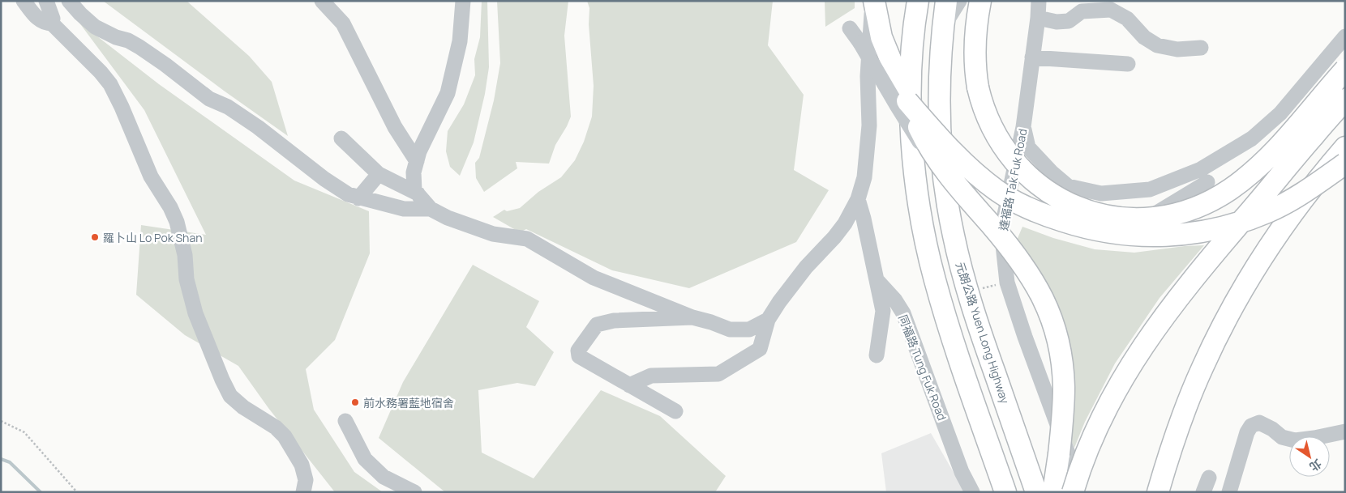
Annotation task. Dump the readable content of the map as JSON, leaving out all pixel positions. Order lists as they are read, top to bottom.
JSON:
{
  "streets": {
    "highway": ["元朗公路 Yuen Long Highway"],
    "street": ["達福路 Tak Fuk Road", "同福路 Tung Fuk Road"]
  },
  "places": ["羅卜山 Lo Pok Shan", "前水務署藍地宿舍"],
  "north": "bottom right"
}
